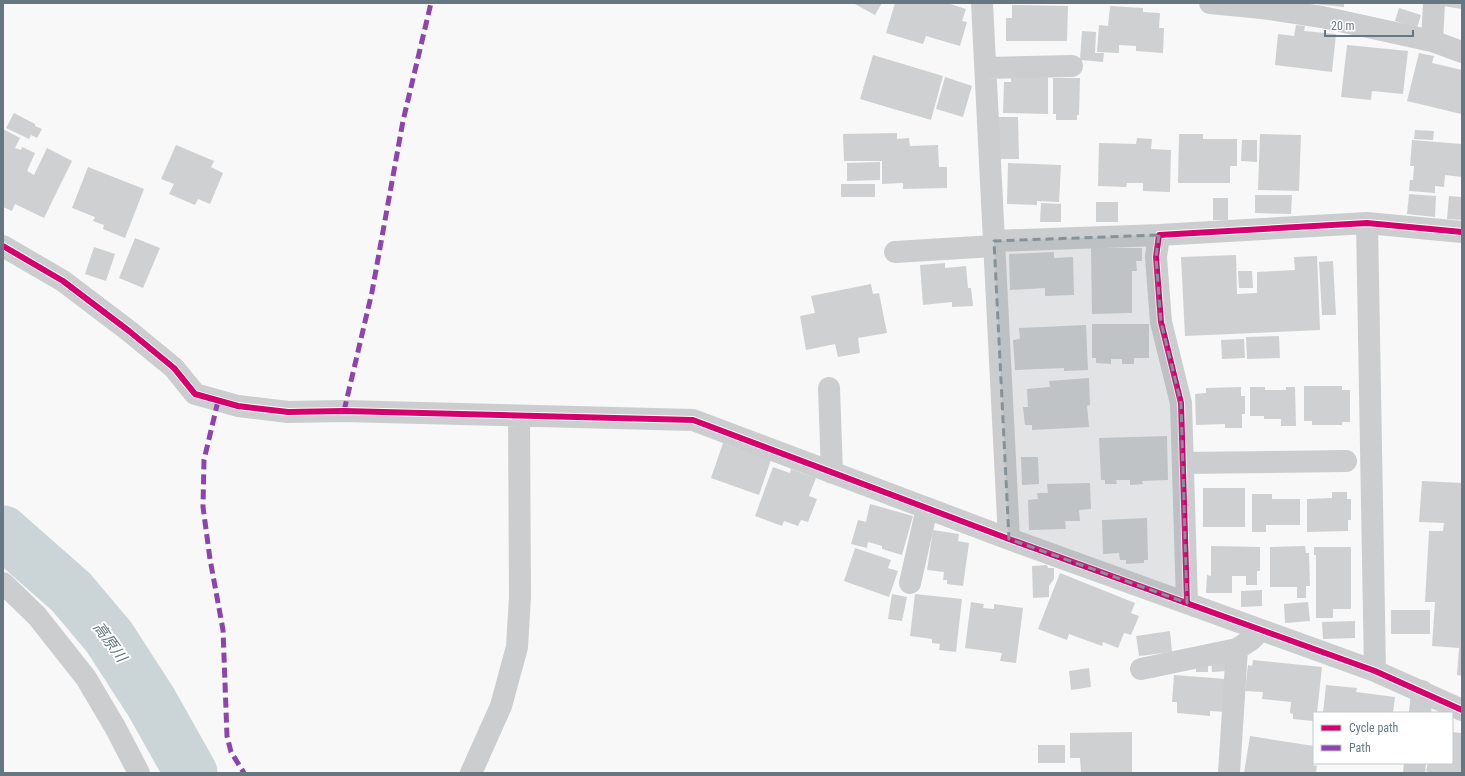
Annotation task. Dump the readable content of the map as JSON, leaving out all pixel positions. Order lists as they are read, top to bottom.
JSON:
{
  "water": ["高原川"],
  "legend": ["Cycle path", "Path"],
  "scale_bar": "20 m"
}
